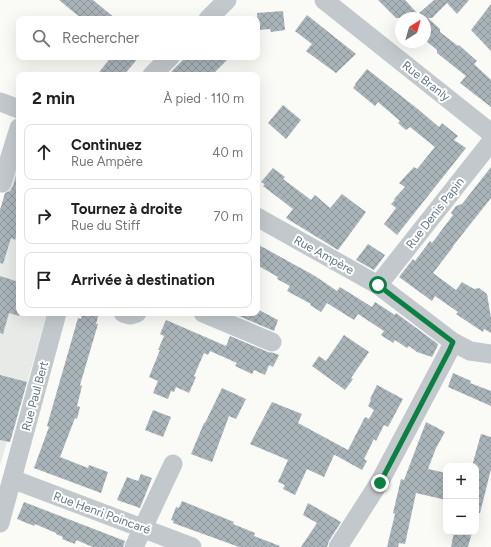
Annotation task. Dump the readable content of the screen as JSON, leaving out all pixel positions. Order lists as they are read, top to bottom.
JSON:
{
  "streets": {
    "street": [
      "Rue Branly",
      "Rue Denis Papin",
      "Rue Ampère",
      "Rue Paul Bert",
      "Rue Henri Poincaré"
    ]
  },
  "crossings": [
    ["Rue Denis Papin", "Rue Ampère"],
    ["Rue Paul Bert", "Rue Henri Poincaré"]
  ],
  "north": "top right",
  "page": {
    "search": "Rechercher",
    "heading": ["2 min", "À pied · 110 m"],
    "list": [
      ["Continuez", "Rue Ampère", "40 m"],
      ["Tournez à droite", "Rue du Stiff", "70 m"],
      "Arrivée à destination"
    ],
    "map_buttons": ["+", "−"]
  }
}
